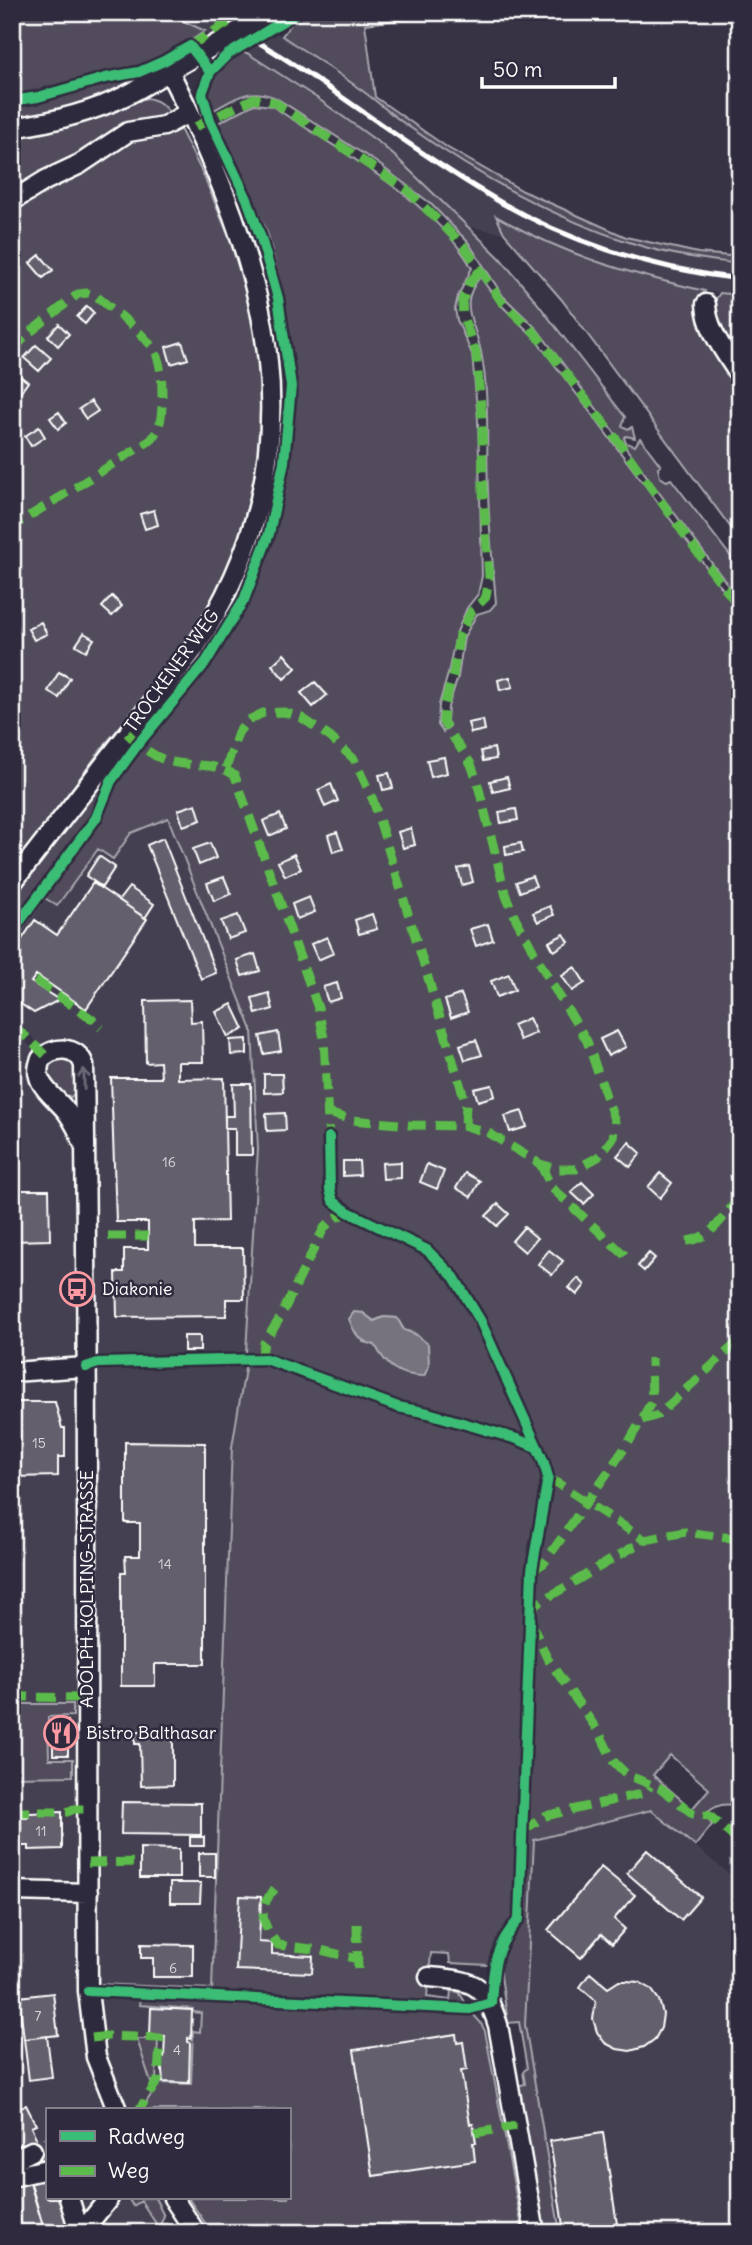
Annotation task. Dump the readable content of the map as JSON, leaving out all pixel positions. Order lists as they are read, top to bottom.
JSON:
{
  "streets": {
    "street": ["TROCKENER WEG", "ADOLPH-KOLPING-STRASSE"]
  },
  "places": {
    "bus stop": ["Diakonie"],
    "restaurant": ["Bistro Balthasar"]
  },
  "house_numbers": [
    "16",
    "15",
    "14",
    "11",
    "6",
    "7",
    "4"
  ],
  "legend": ["Radweg", "Weg"],
  "scale_bar": "50 m"
}
